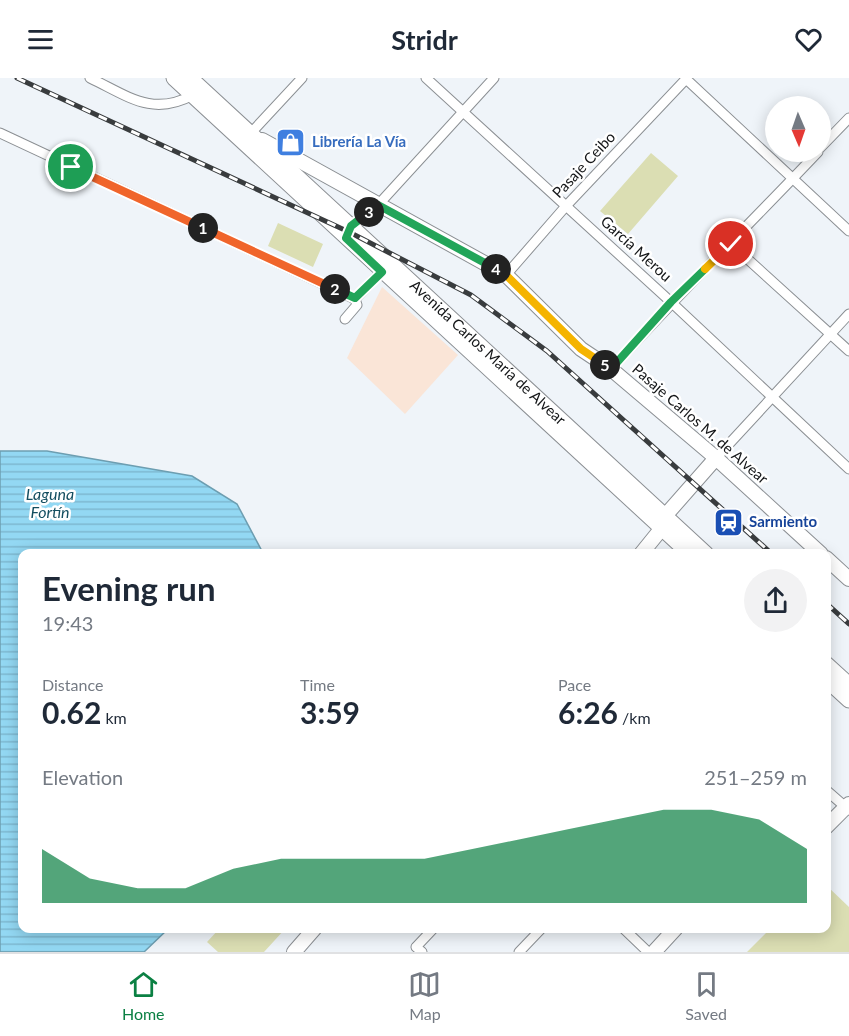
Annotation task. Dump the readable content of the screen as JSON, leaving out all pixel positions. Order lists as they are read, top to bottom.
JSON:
{
  "streets": {
    "main road": ["Avenida Carlos María de Alvear"],
    "street": ["Pasaje Ceibo", "García Merou", "Pasaje Carlos M. de Alvear"]
  },
  "crossings": [
    ["Pasaje Ceibo", "García Merou"],
    ["Pasaje Ceibo", "Pasaje Carlos M. de Alvear"],
    ["Avenida Carlos María de Alvear", "Pasaje Carlos M. de Alvear"]
  ],
  "water": ["Laguna Fortín"],
  "places": {
    "shop": ["Librería La Vía"],
    "station": ["Sarmiento"]
  },
  "north": "bottom",
  "page": {
    "header": "Stridr",
    "pins": [
      "3",
      "1",
      "4",
      "2",
      "5"
    ],
    "heading": ["Evening run", "19:43"],
    "stats": [
      ["Distance", "0.62 km"],
      ["Time", "3:59"],
      ["Pace", "6:26 /km"]
    ],
    "chart": ["Elevation", "251–259 m"],
    "tabs": ["Home", "Map", "Saved"]
  }
}
